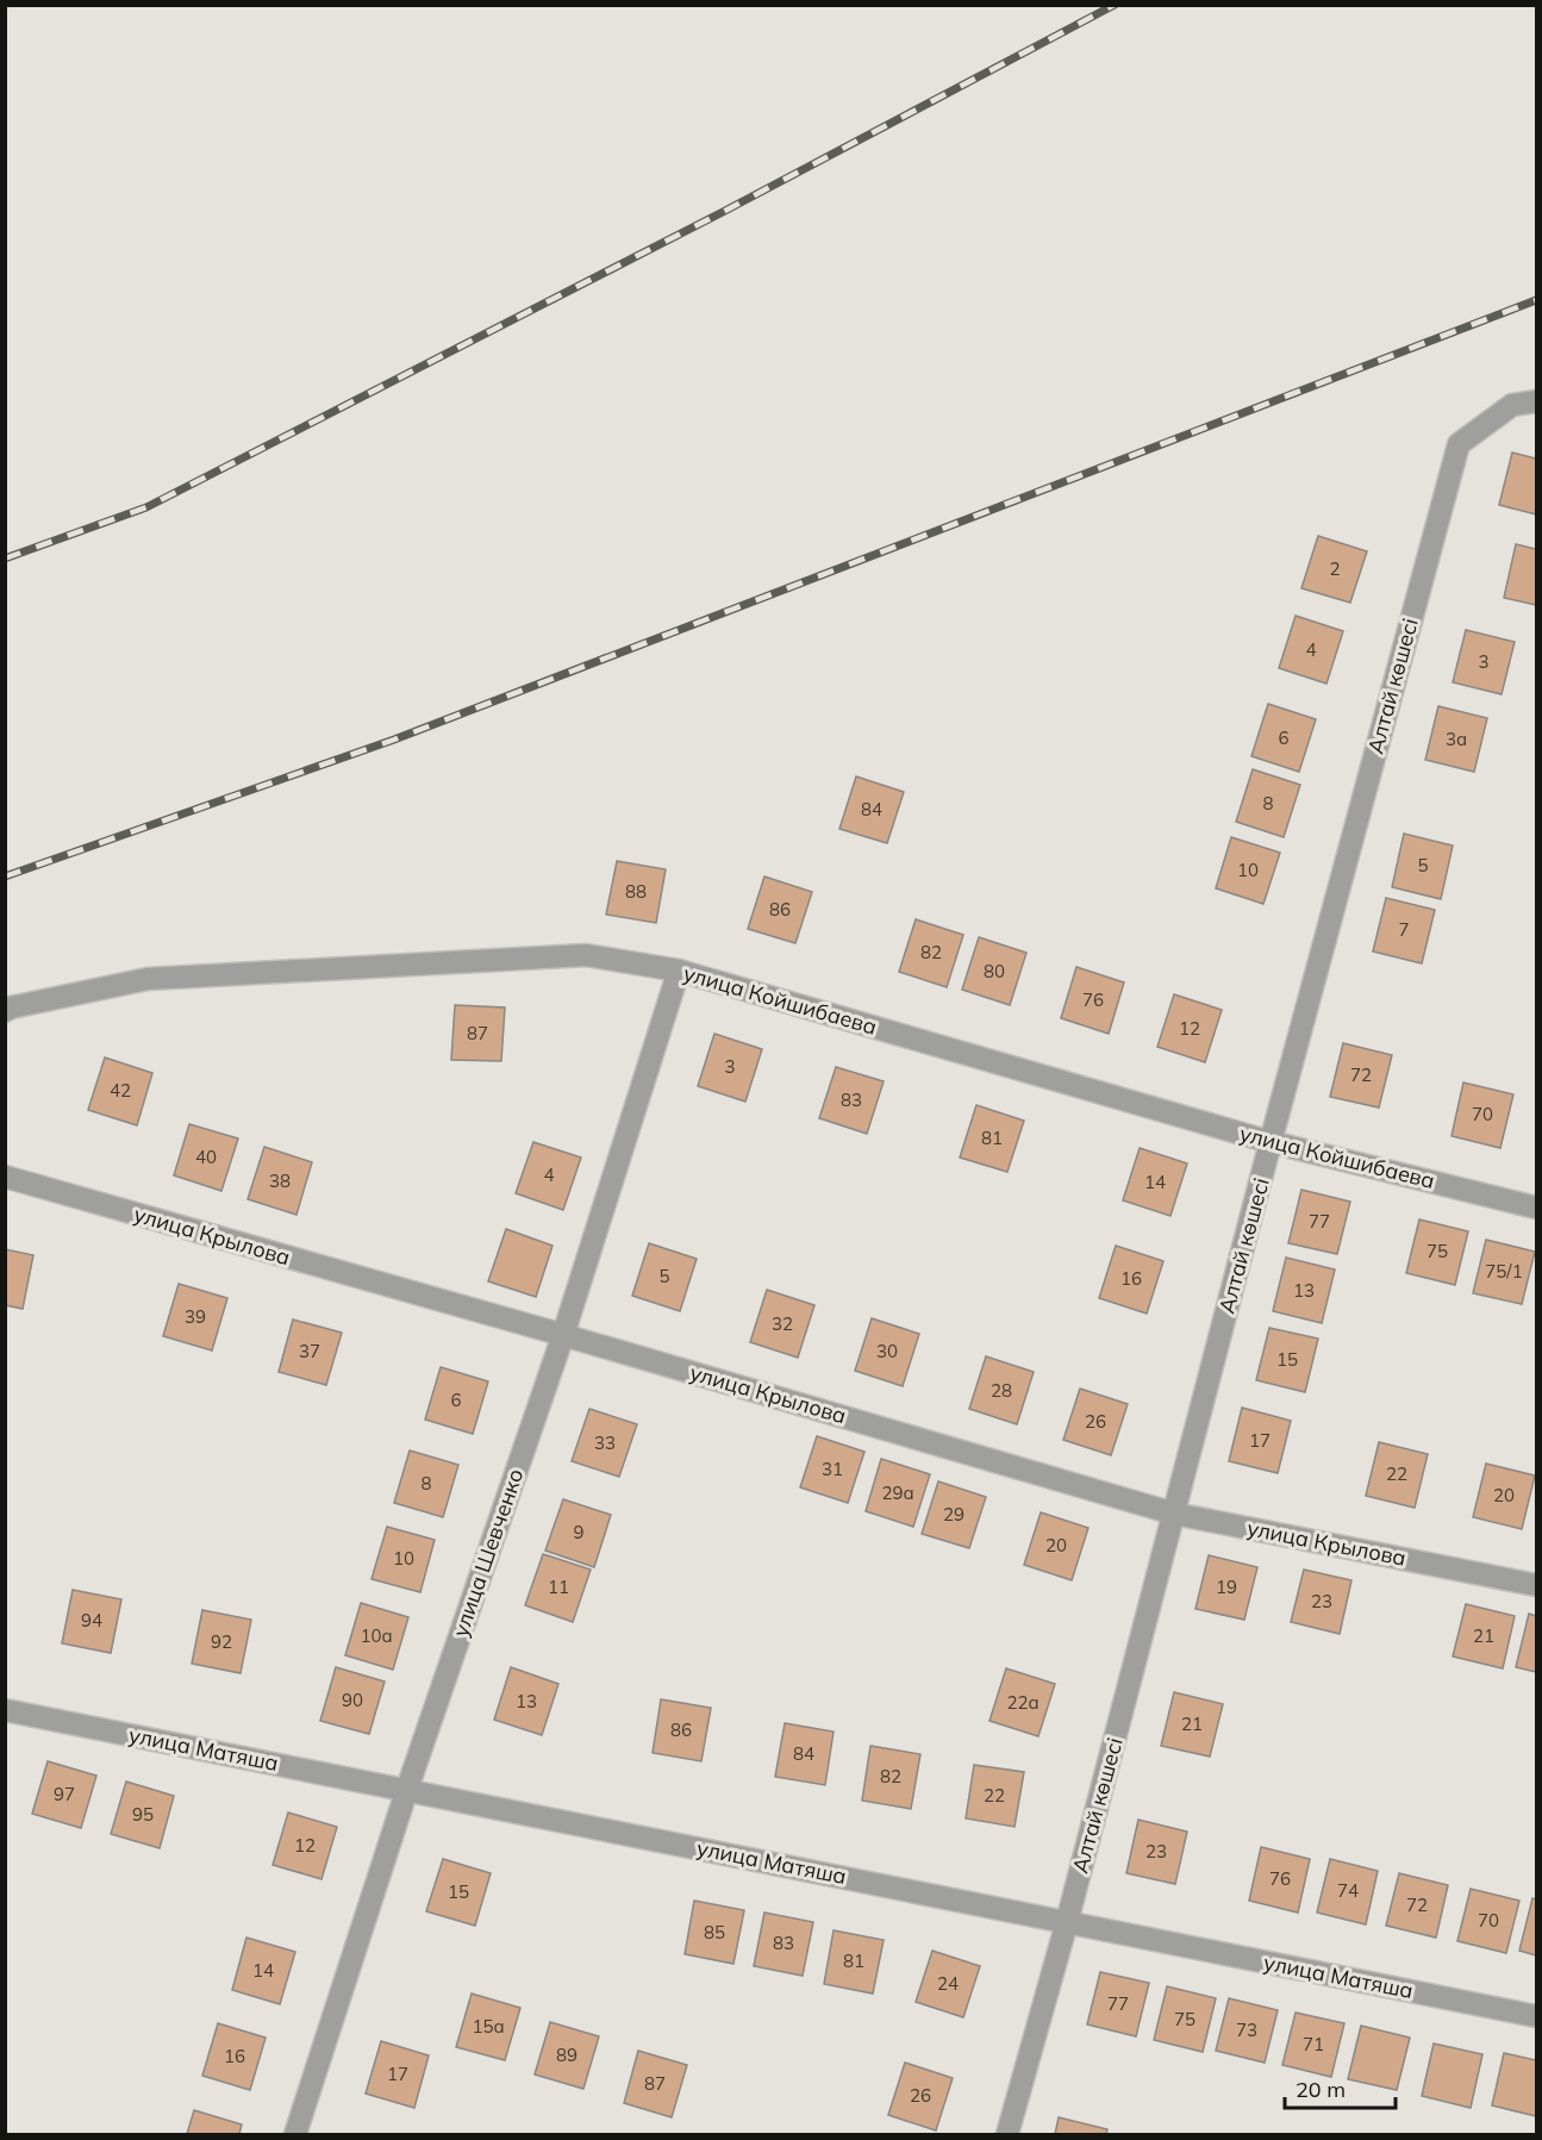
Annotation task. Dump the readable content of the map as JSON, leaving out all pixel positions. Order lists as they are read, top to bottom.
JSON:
{
  "streets": {
    "street": [
      "Алтай көшесі",
      "улица Койшибаева",
      "улица Крылова",
      "улица Шевченко",
      "улица Матяша"
    ]
  },
  "crossings": [
    ["Алтай көшесі", "улица Койшибаева"],
    ["Алтай көшесі", "улица Крылова"],
    ["Алтай көшесі", "улица Матяша"],
    ["улица Койшибаева", "улица Шевченко"],
    ["улица Крылова", "улица Шевченко"],
    ["улица Шевченко", "улица Матяша"]
  ],
  "house_numbers": [
    "2",
    "4",
    "3",
    "6",
    "3а",
    "8",
    "84",
    "5",
    "10",
    "88",
    "86",
    "7",
    "82",
    "80",
    "76",
    "12",
    "87",
    "3",
    "72",
    "42",
    "83",
    "70",
    "81",
    "40",
    "4",
    "38",
    "14",
    "77",
    "75",
    "75/1",
    "5",
    "16",
    "13",
    "39",
    "32",
    "37",
    "30",
    "15",
    "28",
    "6",
    "26",
    "17",
    "33",
    "31",
    "22",
    "8",
    "29а",
    "20",
    "29",
    "9",
    "20",
    "10",
    "11",
    "19",
    "23",
    "94",
    "10а",
    "21",
    "92",
    "90",
    "13",
    "22а",
    "21",
    "86",
    "84",
    "82",
    "97",
    "22",
    "95",
    "12",
    "23",
    "76",
    "74",
    "15",
    "72",
    "70",
    "85",
    "83",
    "81",
    "14",
    "24",
    "77",
    "75",
    "15а",
    "73",
    "71",
    "89",
    "16",
    "17",
    "87",
    "26"
  ],
  "scale_bar": "20 m"
}
